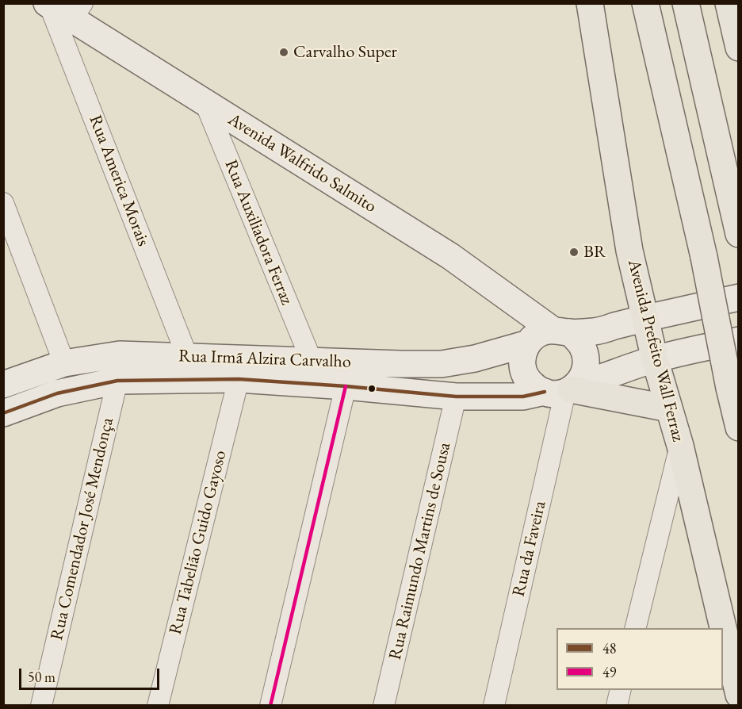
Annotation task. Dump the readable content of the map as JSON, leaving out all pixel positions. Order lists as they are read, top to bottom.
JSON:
{
  "streets": {
    "main road": ["Avenida Prefeito Wall Ferraz"],
    "street": [
      "Avenida Walfrido Salmito",
      "Rua America Morais",
      "Rua Auxiliadora Ferraz",
      "Rua Irmã Alzira Carvalho",
      "Rua Comendador José Mendonça",
      "Rua Tabelião Guido Gayoso",
      "Rua da Faveira",
      "Rua Raimundo Martins de Sousa"
    ]
  },
  "crossings": [
    ["Avenida Walfrido Salmito", "Rua America Morais"],
    ["Avenida Walfrido Salmito", "Rua Auxiliadora Ferraz"],
    ["Avenida Walfrido Salmito", "Rua Irmã Alzira Carvalho"],
    ["Avenida Walfrido Salmito", "Rua da Faveira"],
    ["Rua America Morais", "Rua Irmã Alzira Carvalho"],
    ["Rua Auxiliadora Ferraz", "Rua Irmã Alzira Carvalho"],
    ["Avenida Prefeito Wall Ferraz", "Rua Irmã Alzira Carvalho"],
    ["Rua Irmã Alzira Carvalho", "Rua Comendador José Mendonça"],
    ["Rua Irmã Alzira Carvalho", "Rua Tabelião Guido Gayoso"],
    ["Rua Irmã Alzira Carvalho", "Rua da Faveira"],
    ["Rua Irmã Alzira Carvalho", "Rua Raimundo Martins de Sousa"]
  ],
  "places": ["Carvalho Super", "BR"],
  "lines": ["transit line 48", "transit line 49"],
  "legend": ["48", "49"],
  "scale_bar": "50 m"
}
